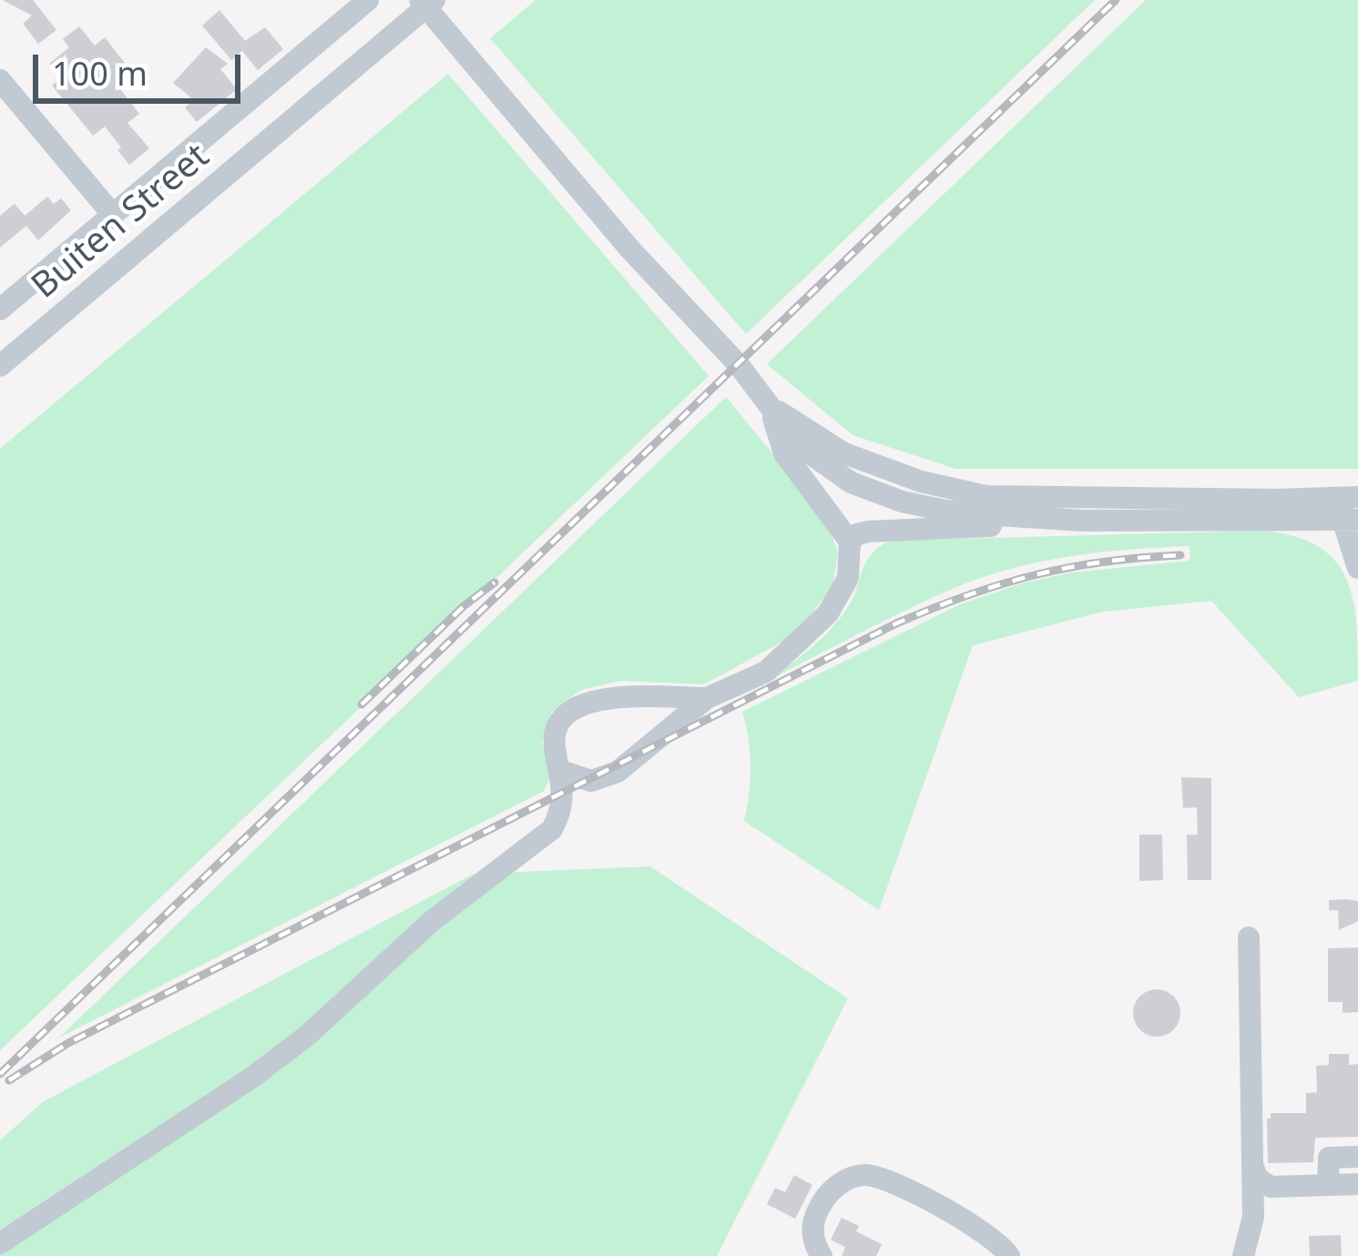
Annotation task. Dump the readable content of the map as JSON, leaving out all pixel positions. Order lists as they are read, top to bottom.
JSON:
{
  "streets": {
    "street": ["Buiten Street"]
  },
  "scale_bar": "100 m"
}
